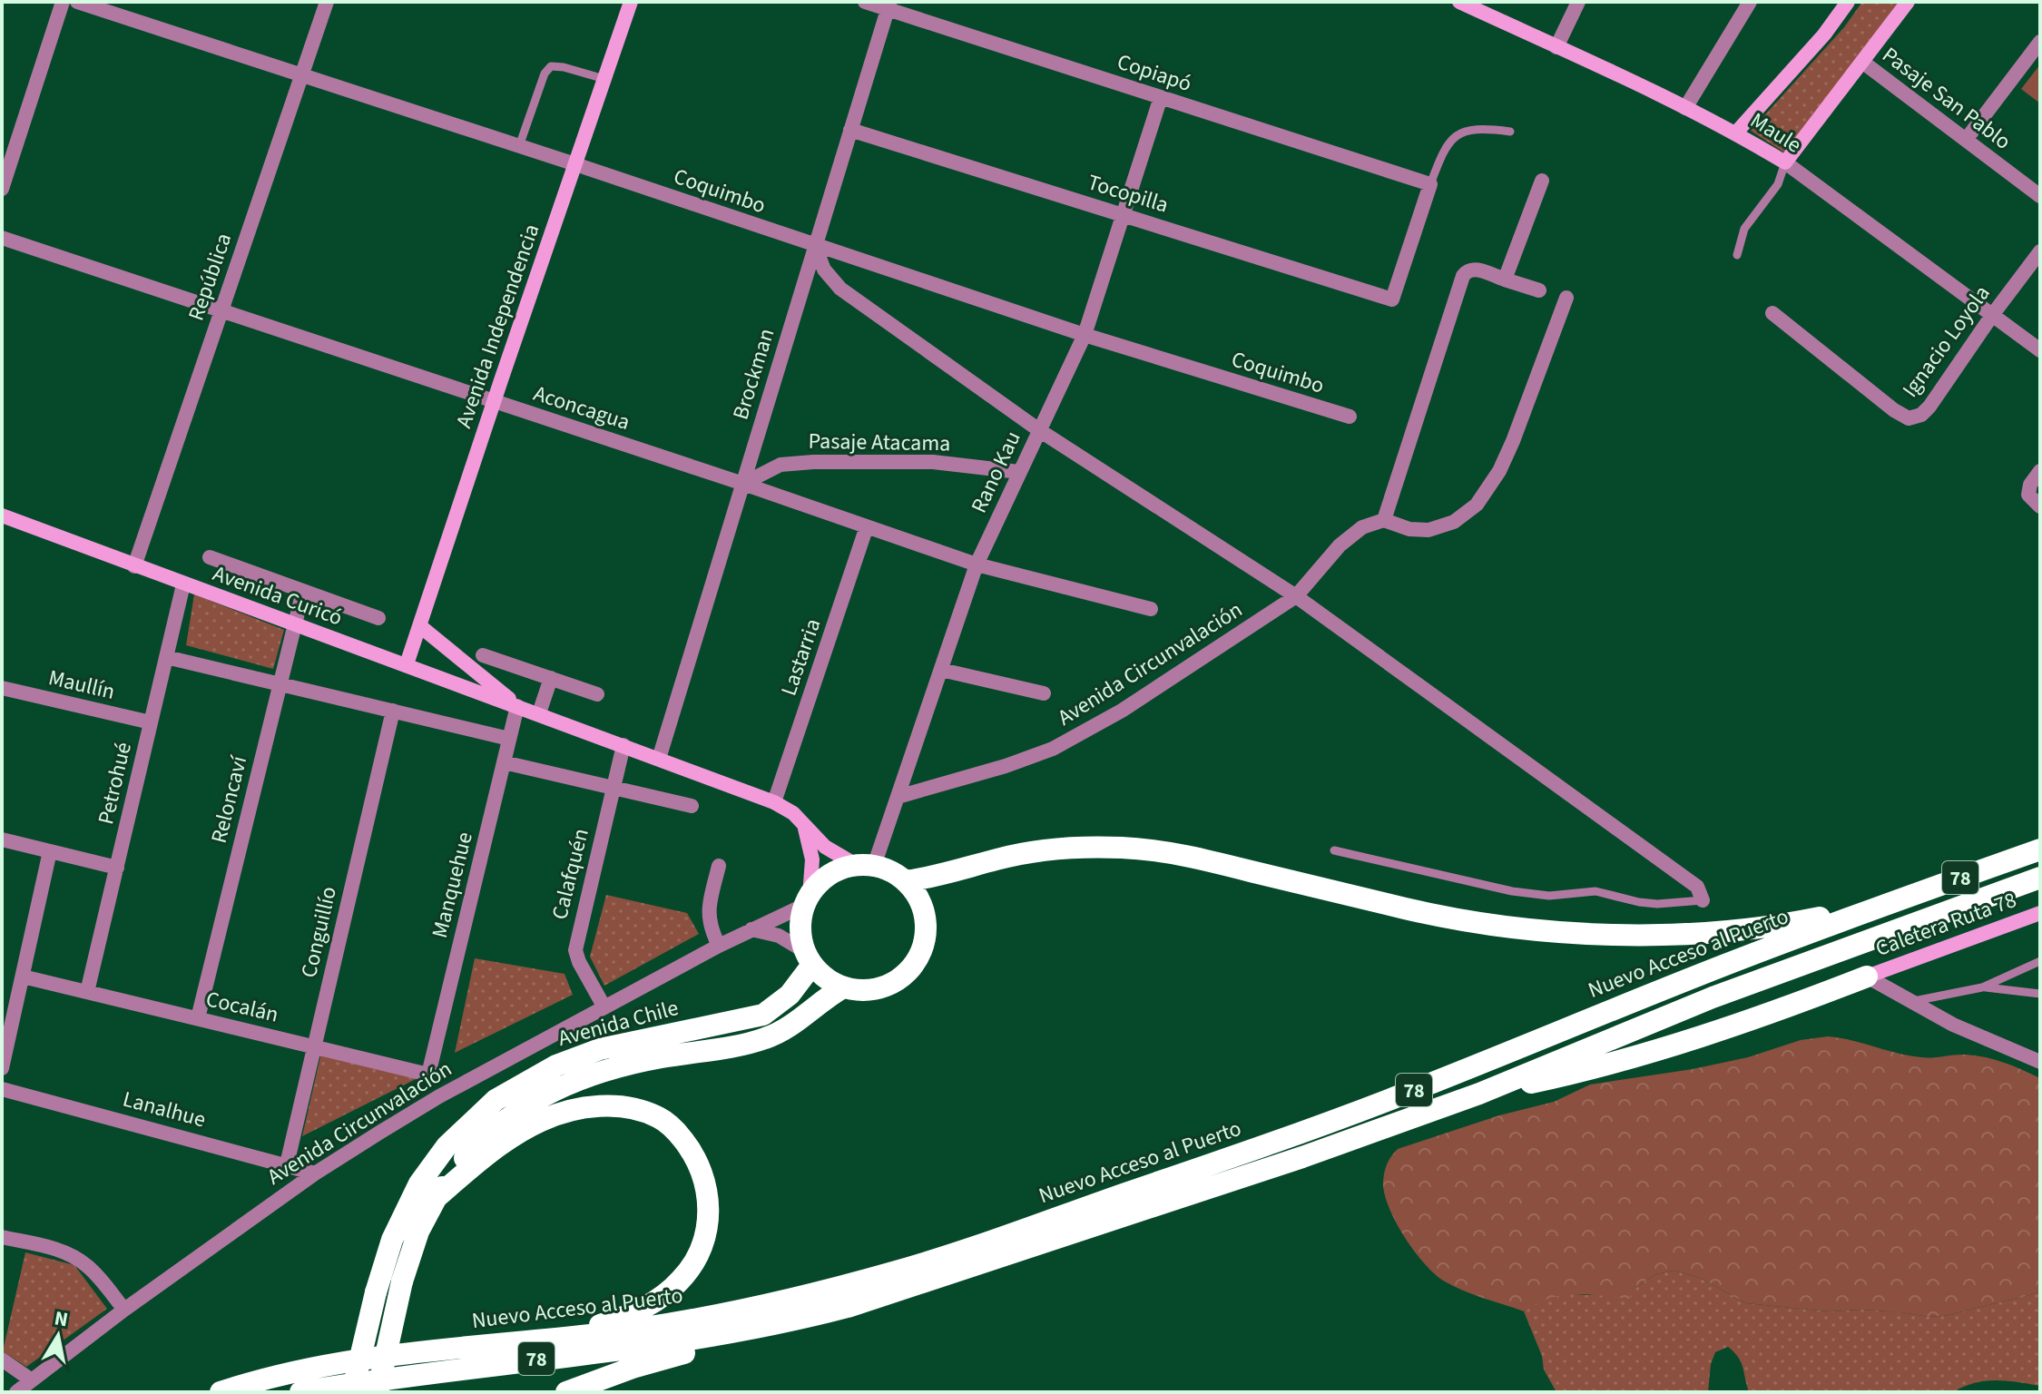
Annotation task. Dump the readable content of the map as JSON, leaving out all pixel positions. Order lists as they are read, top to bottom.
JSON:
{
  "streets": {
    "highway": ["78", "Nuevo Acceso al Puerto", "Avenida Chile"],
    "main road": [
      "Maule",
      "Avenida Independencia",
      "Avenida Curicó",
      "Caletera Ruta 78"
    ],
    "street": [
      "Copiapó",
      "Pasaje San Pablo",
      "Coquimbo",
      "Tocopilla",
      "República",
      "Ignacio Loyola",
      "Brockman",
      "Aconcagua",
      "Pasaje Atacama",
      "Rano Kau",
      "Lastarria",
      "Avenida Circunvalación",
      "Maullín",
      "Petrohué",
      "Reloncaví",
      "Calafquén",
      "Manquehue",
      "Conguillío",
      "Cocalán",
      "Lanalhue"
    ]
  },
  "crossings": [
    ["Copiapó", "Tocopilla"],
    ["Copiapó", "Brockman"],
    ["Copiapó", "Rano Kau"],
    ["Maule", "Ignacio Loyola"],
    ["Coquimbo", "República"],
    ["Coquimbo", "Avenida Independencia"],
    ["Coquimbo", "Brockman"],
    ["Coquimbo", "Rano Kau"],
    ["Tocopilla", "Brockman"],
    ["Tocopilla", "Rano Kau"],
    ["República", "Aconcagua"],
    ["República", "Avenida Curicó"],
    ["Avenida Independencia", "Aconcagua"],
    ["Avenida Independencia", "Avenida Curicó"],
    ["Brockman", "Aconcagua"],
    ["Brockman", "Pasaje Atacama"],
    ["Brockman", "Avenida Curicó"],
    ["Aconcagua", "Pasaje Atacama"],
    ["Aconcagua", "Rano Kau"],
    ["Aconcagua", "Lastarria"],
    ["Pasaje Atacama", "Rano Kau"],
    ["Rano Kau", "Avenida Curicó"],
    ["Rano Kau", "Avenida Circunvalación"],
    ["Rano Kau", "Avenida Chile"],
    ["Avenida Curicó", "Lastarria"],
    ["Avenida Curicó", "Avenida Circunvalación"],
    ["Avenida Curicó", "Petrohué"],
    ["Avenida Curicó", "Reloncaví"],
    ["Avenida Curicó", "Calafquén"],
    ["Avenida Curicó", "Manquehue"],
    ["Avenida Curicó", "Avenida Chile"],
    ["Avenida Circunvalación", "Calafquén"],
    ["Avenida Circunvalación", "Avenida Chile"],
    ["Avenida Circunvalación", "Lanalhue"],
    ["Maullín", "Petrohué"],
    ["Petrohué", "Cocalán"],
    ["Reloncaví", "Cocalán"],
    ["Manquehue", "Cocalán"],
    ["Conguillío", "Cocalán"],
    ["Conguillío", "Lanalhue"]
  ],
  "north": "top"
}
